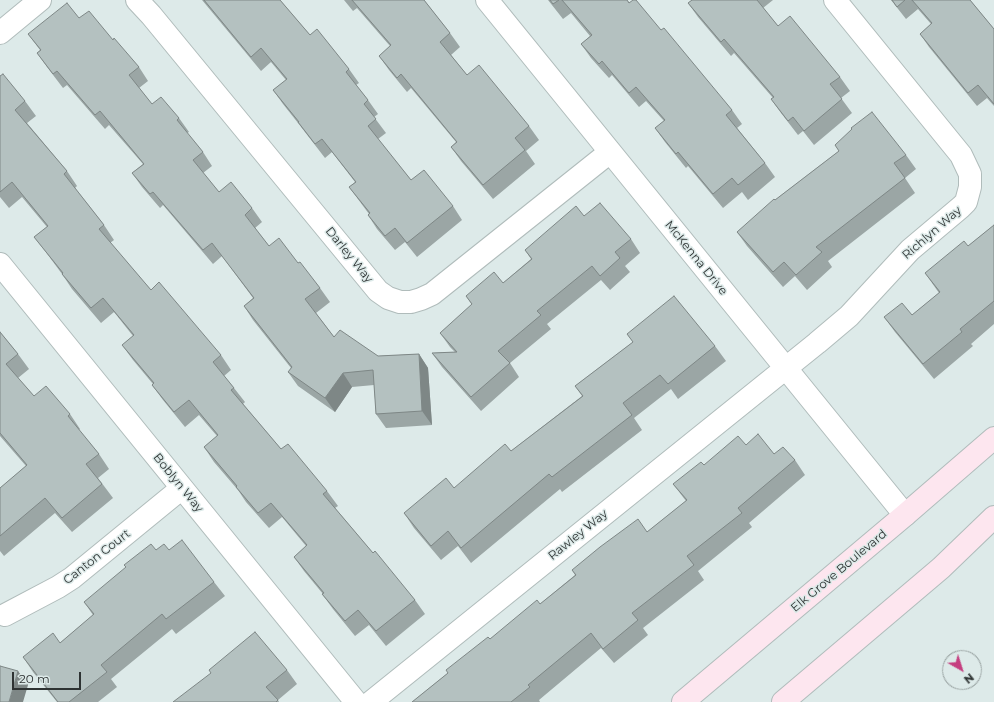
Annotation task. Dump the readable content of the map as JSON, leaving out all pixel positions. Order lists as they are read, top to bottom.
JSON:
{
  "streets": {
    "main road": ["Elk Grove Boulevard"],
    "street": [
      "Richlyn Way",
      "Darley Way",
      "McKenna Drive",
      "Boblyn Way",
      "Rawley Way",
      "Canton Court"
    ]
  },
  "crossings": [
    ["Richlyn Way", "McKenna Drive"],
    ["Richlyn Way", "Rawley Way"],
    ["Darley Way", "McKenna Drive"],
    ["McKenna Drive", "Rawley Way"],
    ["McKenna Drive", "Elk Grove Boulevard"],
    ["Boblyn Way", "Canton Court"]
  ],
  "scale_bar": "20 m",
  "north": "bottom right"
}
